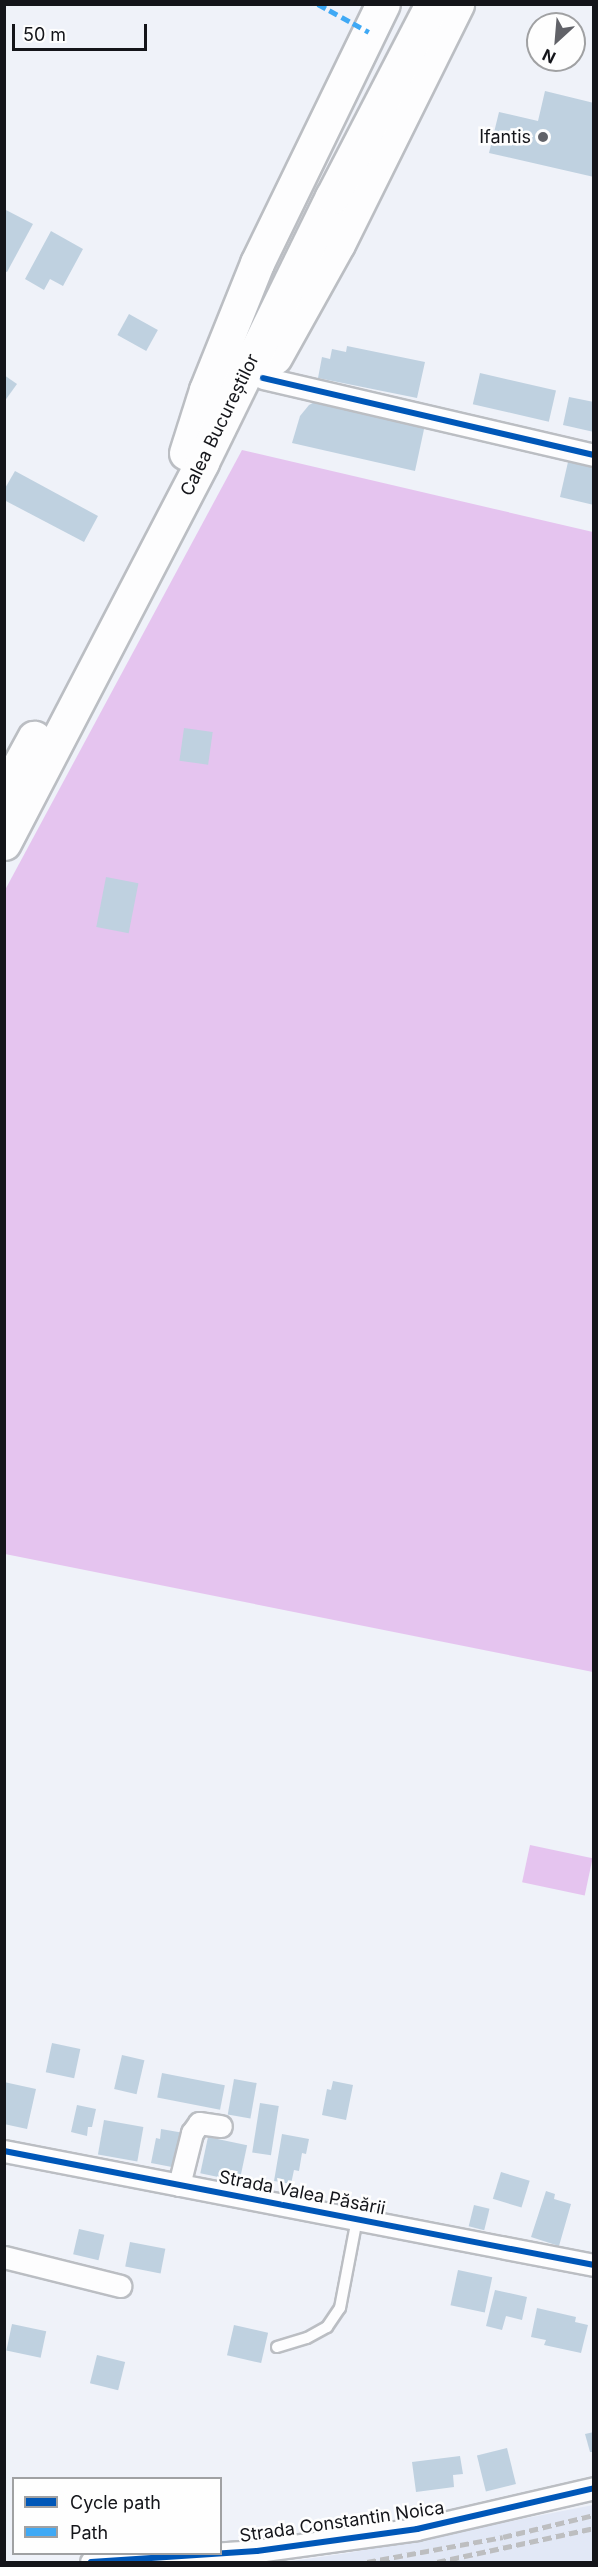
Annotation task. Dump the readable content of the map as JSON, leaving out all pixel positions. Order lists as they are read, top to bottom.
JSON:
{
  "streets": {
    "highway": ["Calea Bucureștilor"],
    "street": ["Strada Valea Păsării", "Strada Constantin Noica"]
  },
  "places": ["Ifantis"],
  "legend": ["Cycle path", "Path"],
  "scale_bar": "50 m",
  "north": "bottom left"
}
